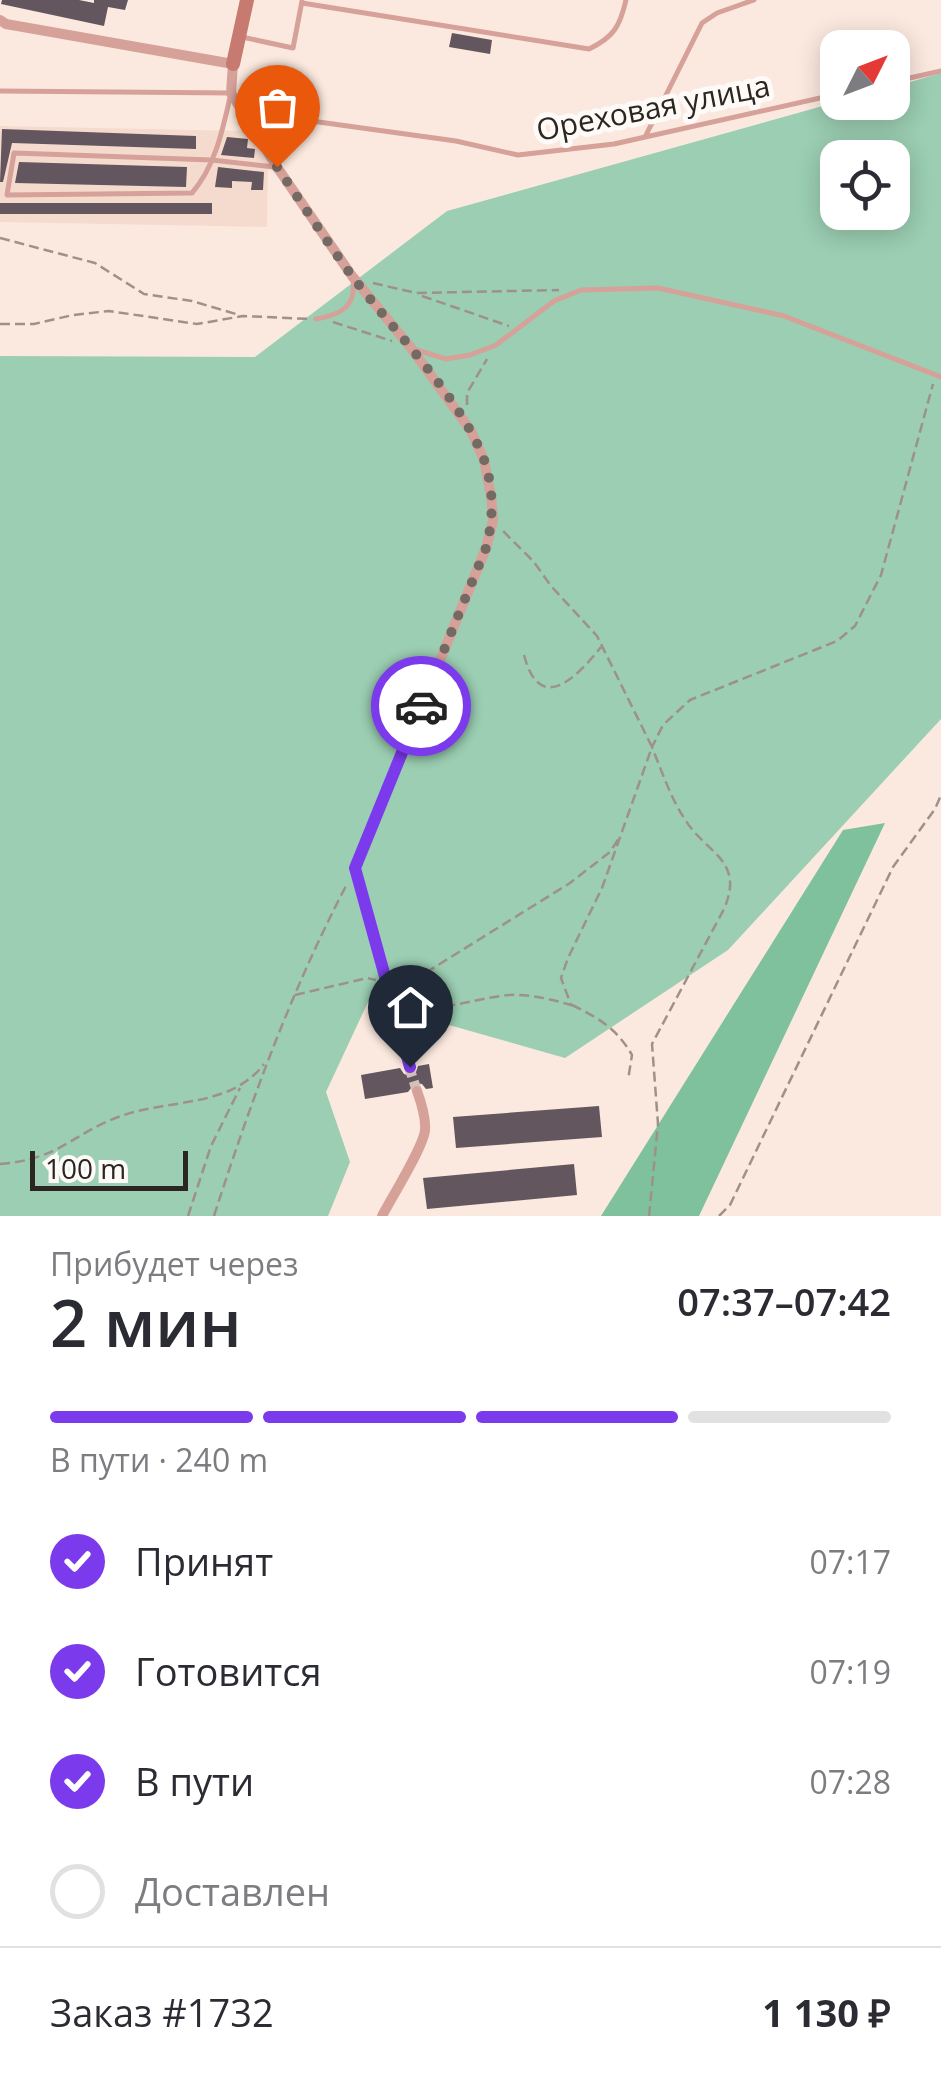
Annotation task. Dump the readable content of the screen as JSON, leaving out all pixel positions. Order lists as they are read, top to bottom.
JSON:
{
  "streets": {
    "lane": ["Ореховая улица"]
  },
  "scale_bar": "100 m",
  "north": "top right",
  "page": {
    "scale": "100 m",
    "heading": ["2 мин", "Прибудет через", "07:37–07:42"],
    "panel": ["Заказ #1732", "1 130 ₽"],
    "bar": "В пути · 240 m",
    "list": [
      ["Принят", "07:17"],
      ["Готовится", "07:19"],
      ["В пути", "07:28"],
      "Доставлен"
    ]
  }
}
